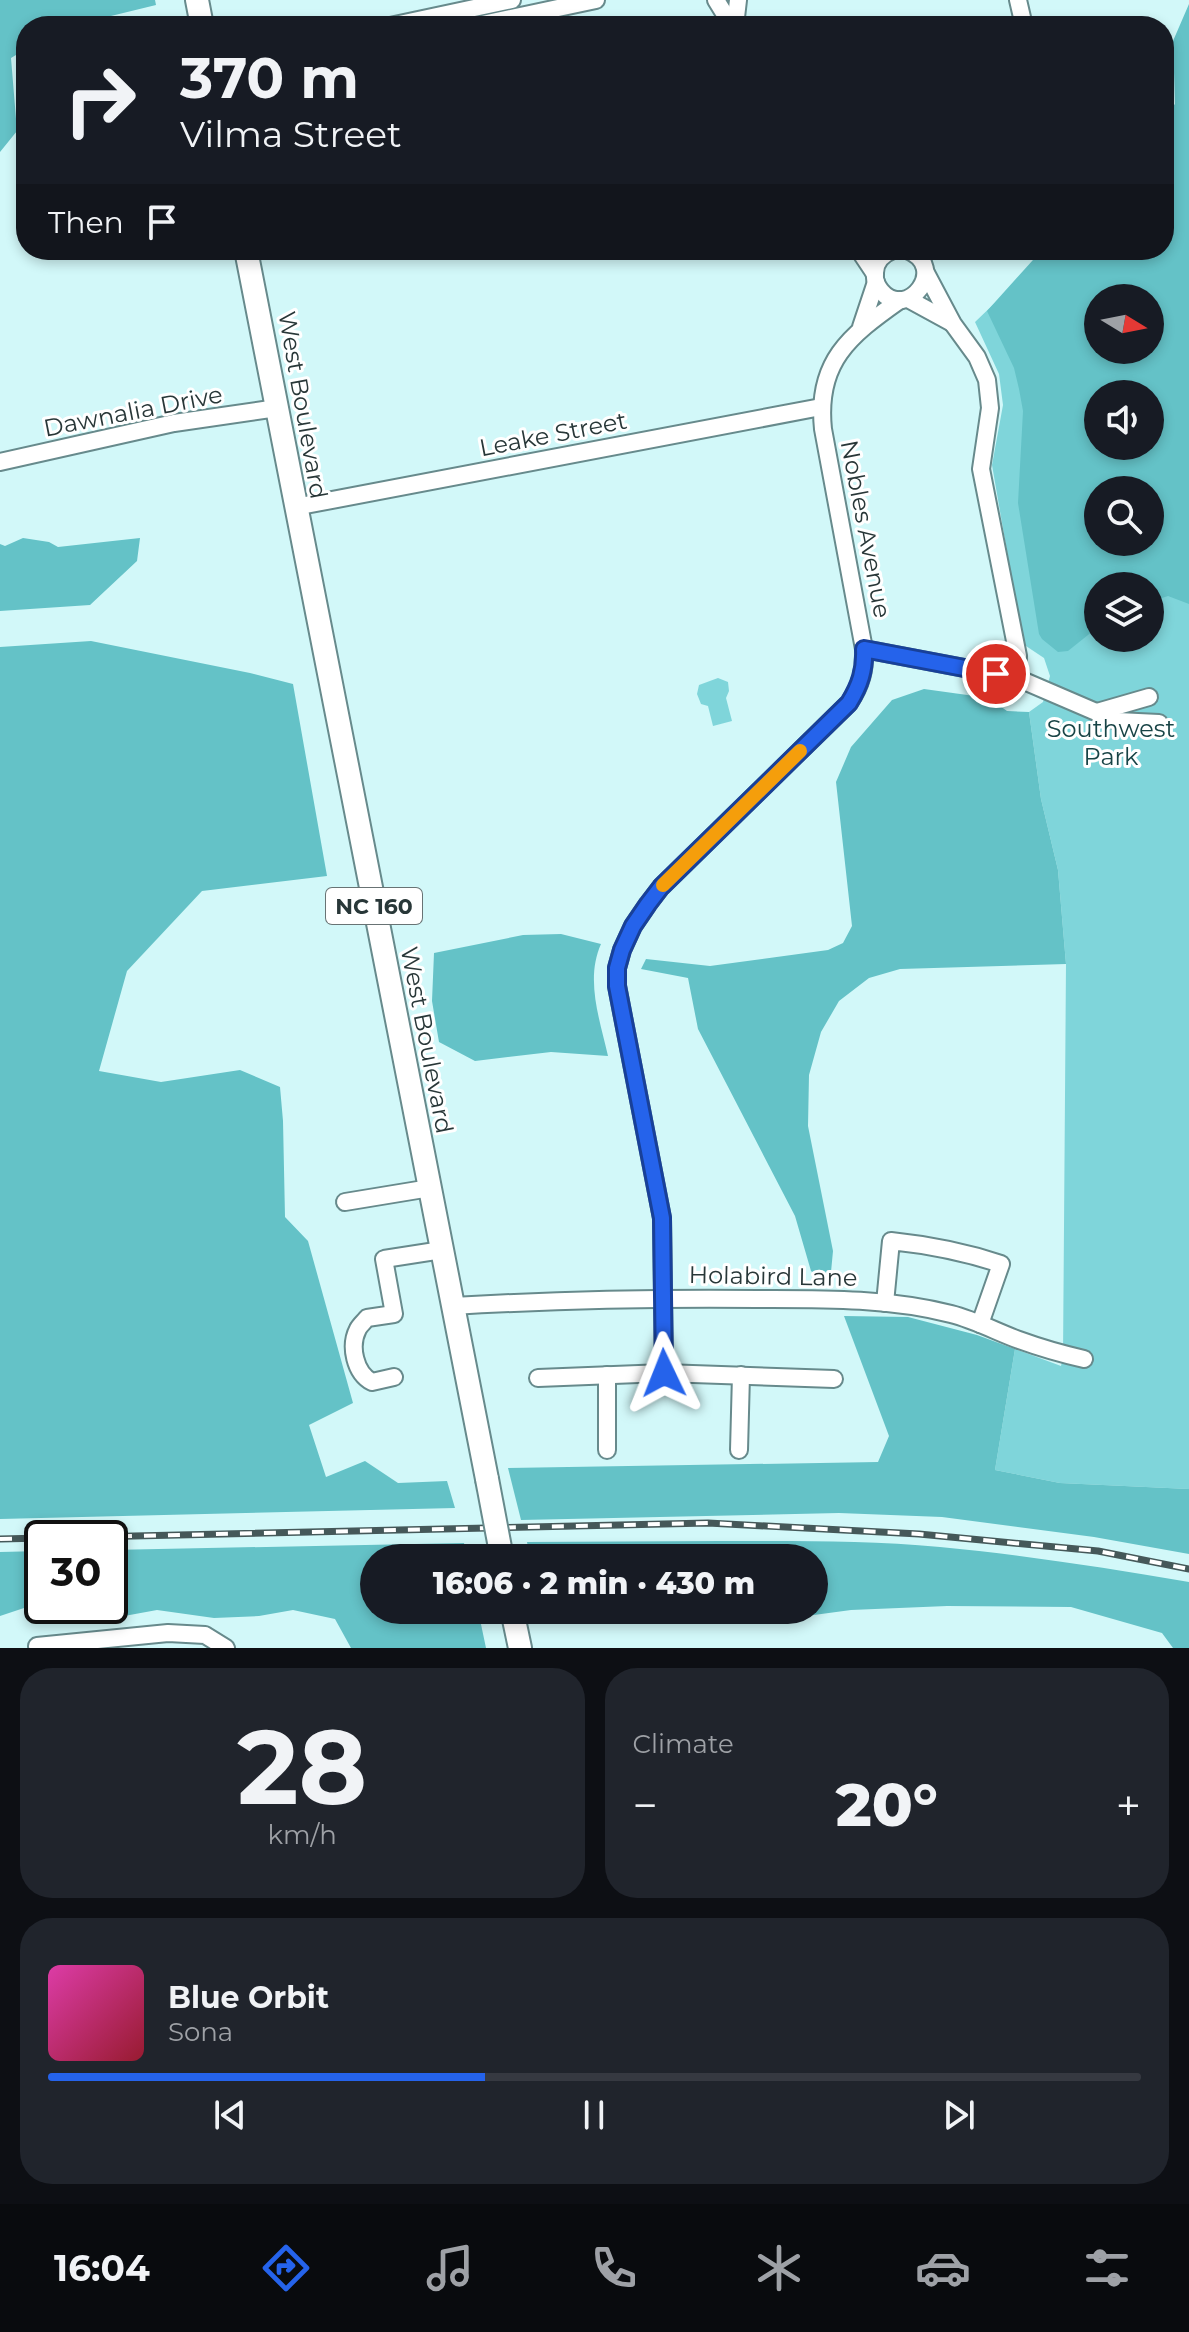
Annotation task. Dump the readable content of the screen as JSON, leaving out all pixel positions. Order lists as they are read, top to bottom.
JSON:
{
  "streets": {
    "main road": ["West Boulevard", "NC 160"],
    "street": [
      "Dawnalia Drive",
      "Leake Street",
      "Nobles Avenue",
      "Holabird Lane"
    ]
  },
  "crossings": [
    ["West Boulevard", "Dawnalia Drive"],
    ["West Boulevard", "Leake Street"],
    ["West Boulevard", "Holabird Lane"],
    ["Leake Street", "Nobles Avenue"],
    ["Nobles Avenue", "Holabird Lane"]
  ],
  "parks": ["Southwest Park"],
  "north": "right",
  "page": {
    "turn": ["370 m", "Vilma Street"],
    "then": "Then",
    "limit": "30",
    "trip": "16:06 · 2 min · 430 m",
    "tile": [
      ["28", "km/h"],
      "Climate"
    ],
    "heat": ["−", "20°", "+"],
    "song": ["Blue Orbit", "Sona"],
    "tabs": "16:04"
  }
}
